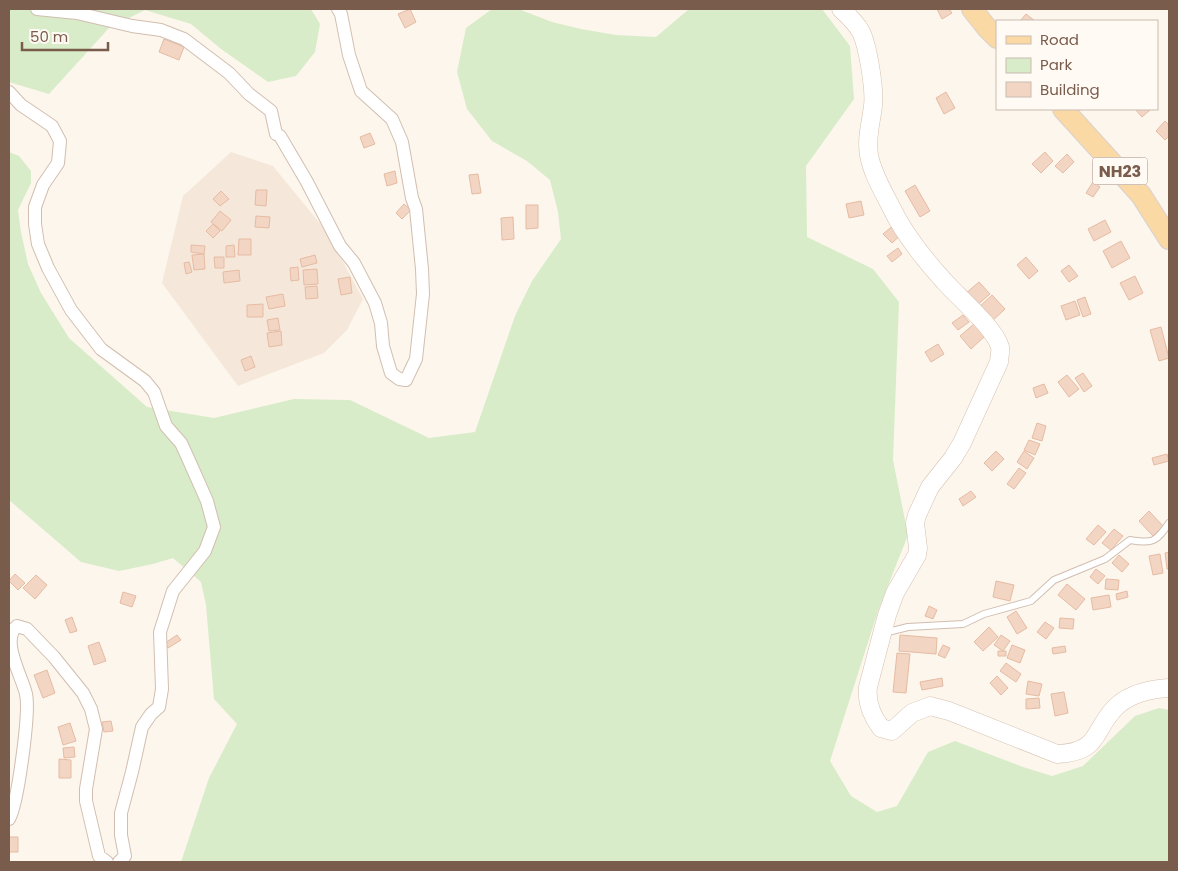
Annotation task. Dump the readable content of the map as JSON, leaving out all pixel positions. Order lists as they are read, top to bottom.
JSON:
{
  "streets": {
    "main road": ["NH23"]
  },
  "legend": ["Road", "Park", "Building"],
  "scale_bar": "50 m"
}
